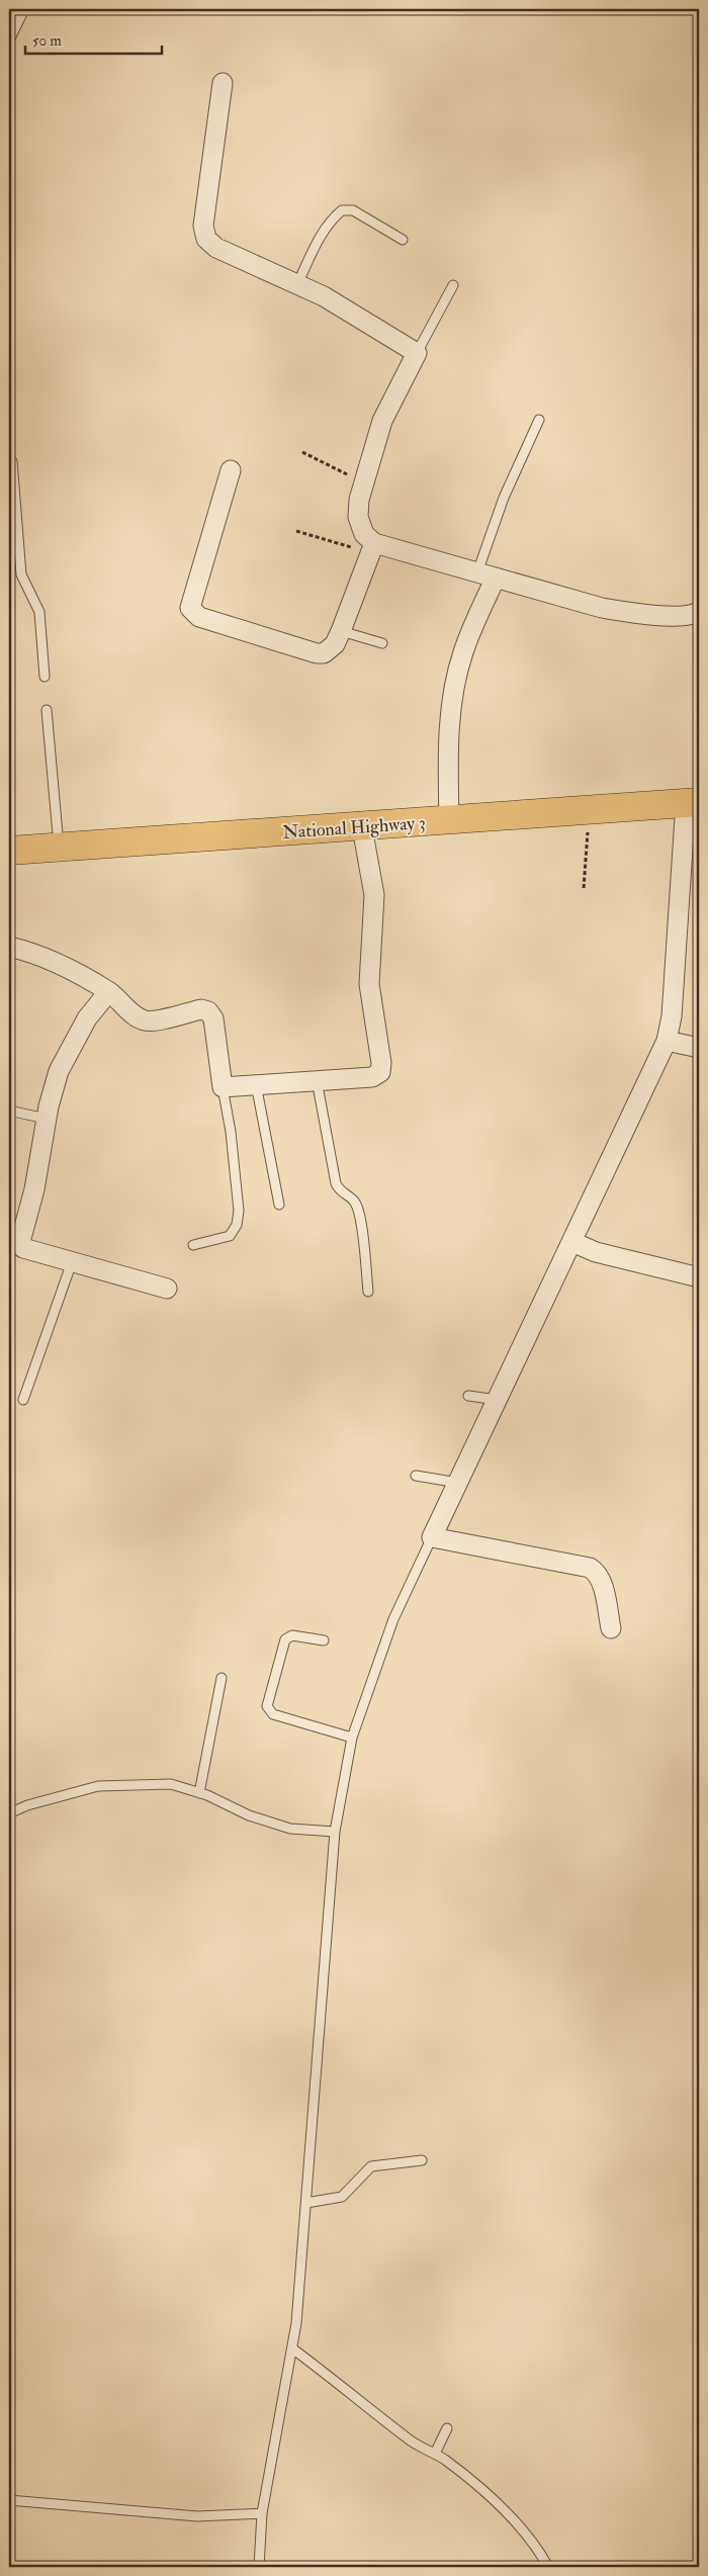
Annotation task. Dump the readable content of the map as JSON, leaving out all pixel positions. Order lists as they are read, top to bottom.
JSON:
{
  "streets": {
    "highway": ["National Highway 3"]
  },
  "scale_bar": "50 m"
}
